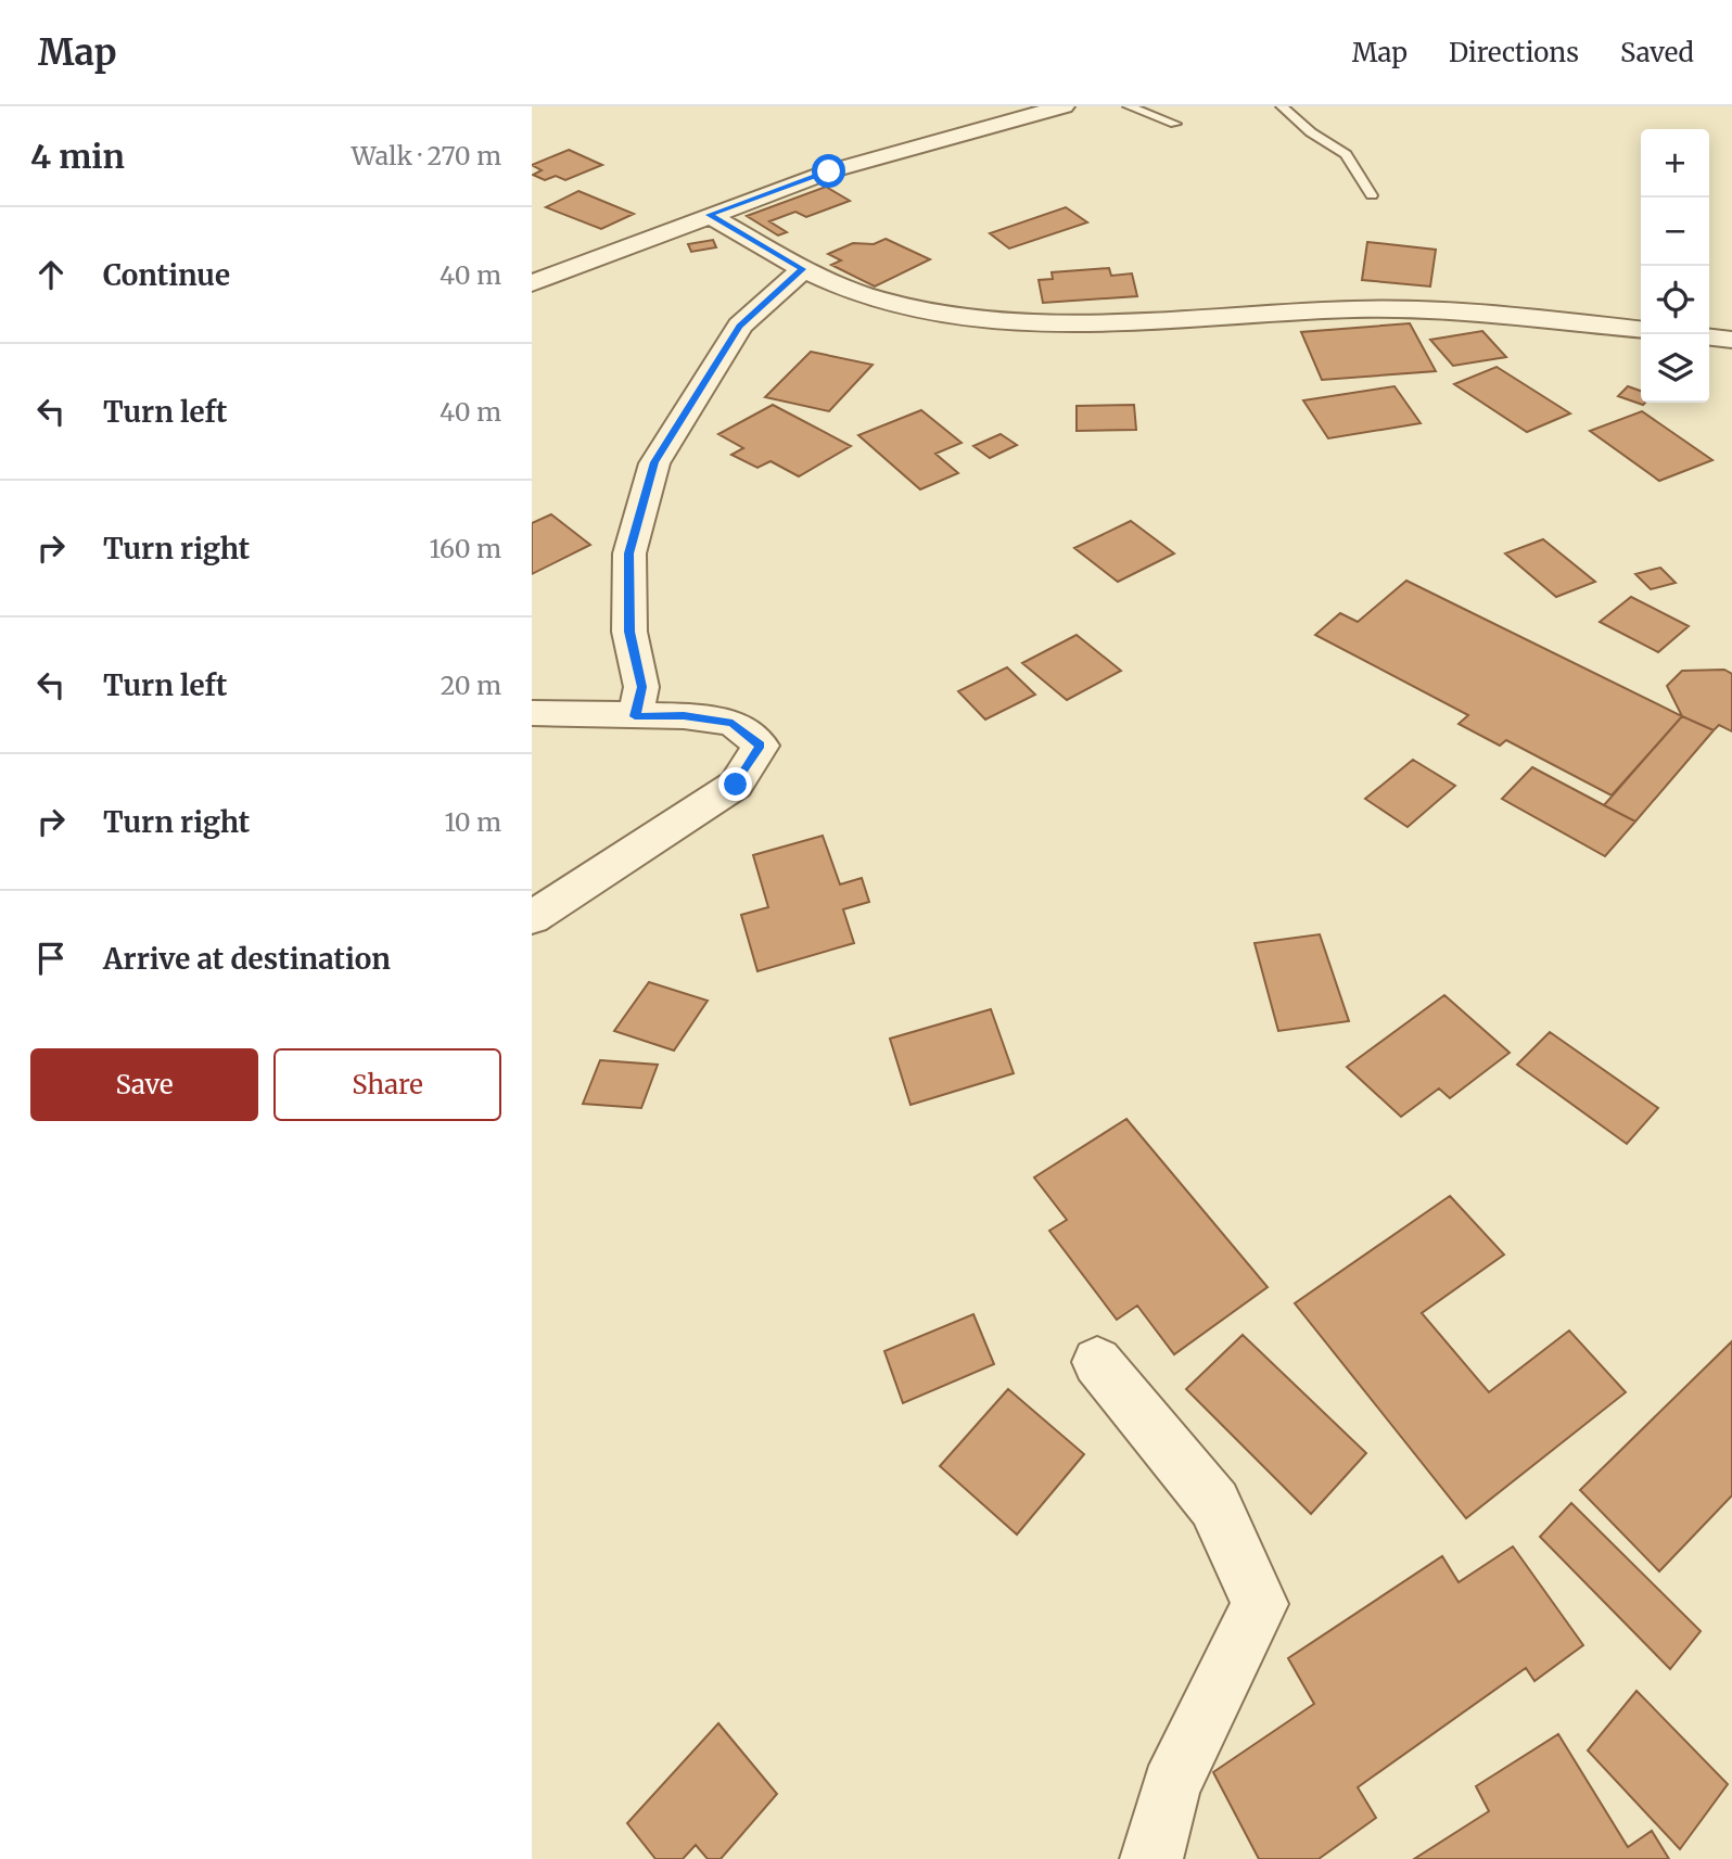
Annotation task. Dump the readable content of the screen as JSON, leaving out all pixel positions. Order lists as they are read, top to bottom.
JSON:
{
  "page": {
    "header": "Map",
    "nav": ["Map", "Directions", "Saved"],
    "heading": ["4 min", "Walk · 270 m"],
    "map_buttons": ["+", "−"],
    "list": [
      ["Continue", "40 m"],
      ["Turn left", "40 m"],
      ["Turn right", "160 m"],
      ["Turn left", "20 m"],
      ["Turn right", "10 m"],
      "Arrive at destination"
    ],
    "buttons": ["Save", "Share"]
  }
}
